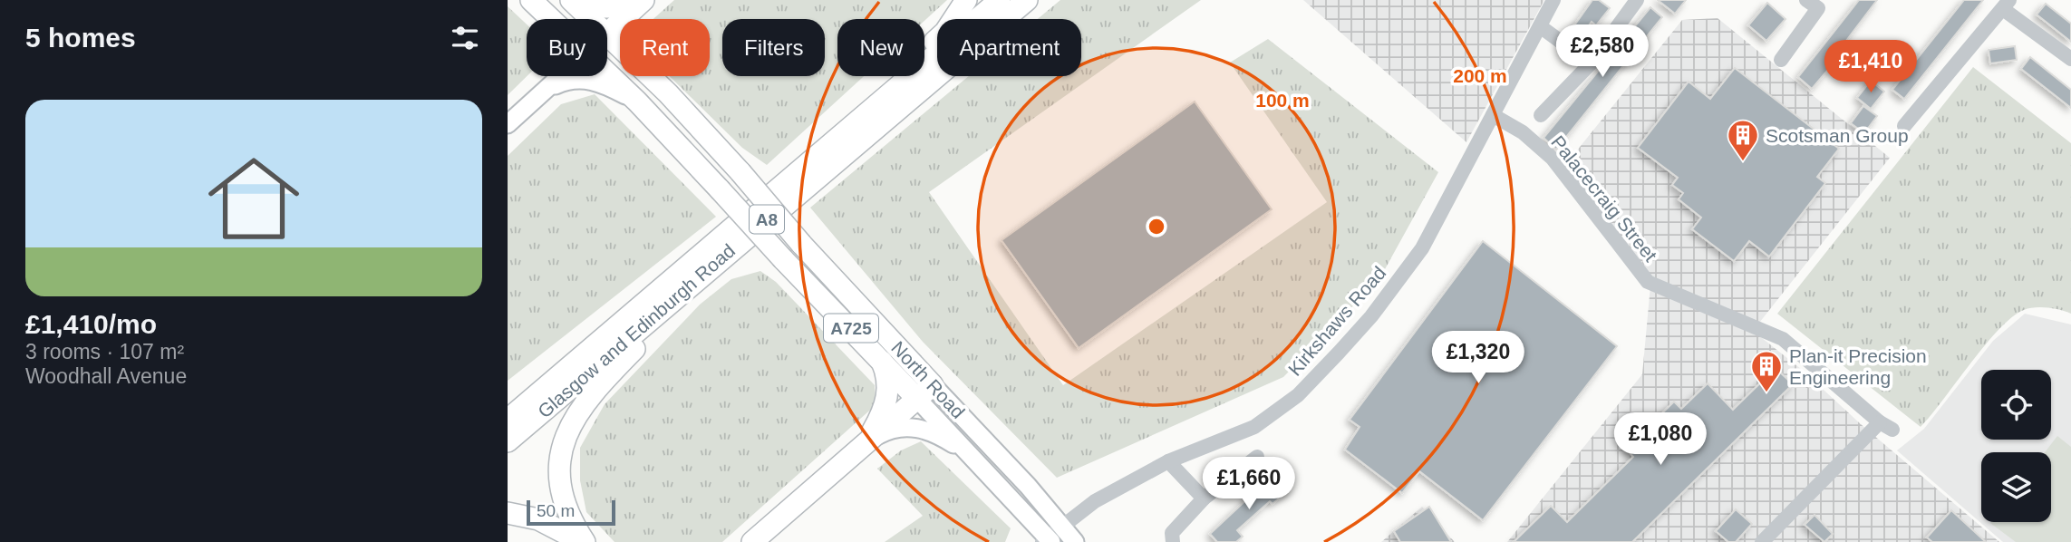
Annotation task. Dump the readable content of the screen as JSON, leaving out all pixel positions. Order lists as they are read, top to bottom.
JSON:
{
  "streets": {
    "highway": [
      "A8",
      "A725",
      "Glasgow and Edinburgh Road",
      "North Road"
    ],
    "street": ["Palacecraig Street", "Kirkshaws Road"]
  },
  "crossings": [
    ["Palacecraig Street", "Kirkshaws Road"],
    ["A8", "Glasgow and Edinburgh Road"],
    ["Kirkshaws Road", "A725"],
    ["Kirkshaws Road", "North Road"],
    ["A725", "North Road"]
  ],
  "places": {
    "building": ["Scotsman Group", "Plan-it Precision Engineering"]
  },
  "scale_bar": "50 m",
  "page": {
    "heading": "5 homes",
    "chip": [
      "Buy",
      "Rent",
      "Filters",
      "New",
      "Apartment"
    ],
    "price": [
      "£2,580",
      "£1,410",
      "£1,320",
      "£1,080",
      "£1,660"
    ],
    "list": [
      {
        "name": "£1,410/mo",
        "note": "3 rooms · 107 m² · Woodhall Avenue"
      }
    ],
    "scale": "50 m"
  },
  "rings": ["200 m", "100 m"]
}
